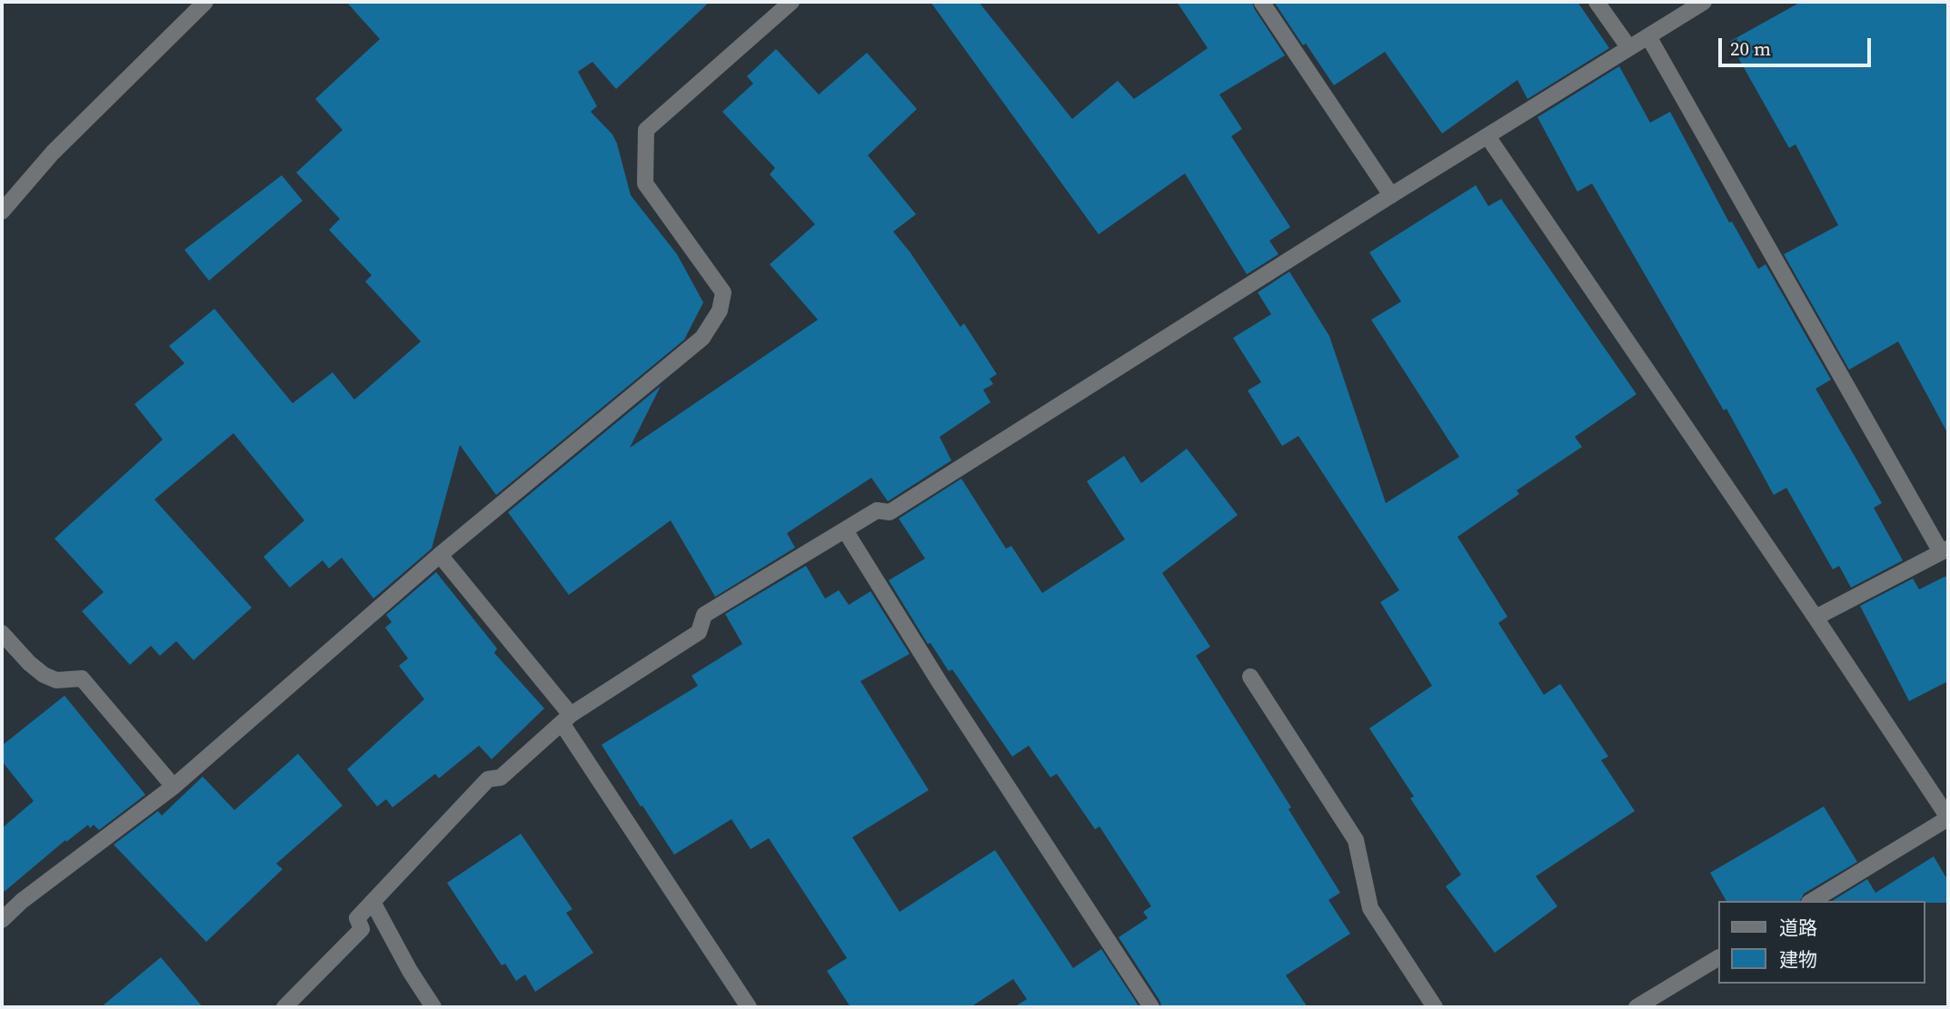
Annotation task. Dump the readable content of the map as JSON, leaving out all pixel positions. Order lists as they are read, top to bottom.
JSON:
{
  "legend": ["道路", "建物"],
  "scale_bar": "20 m"
}
